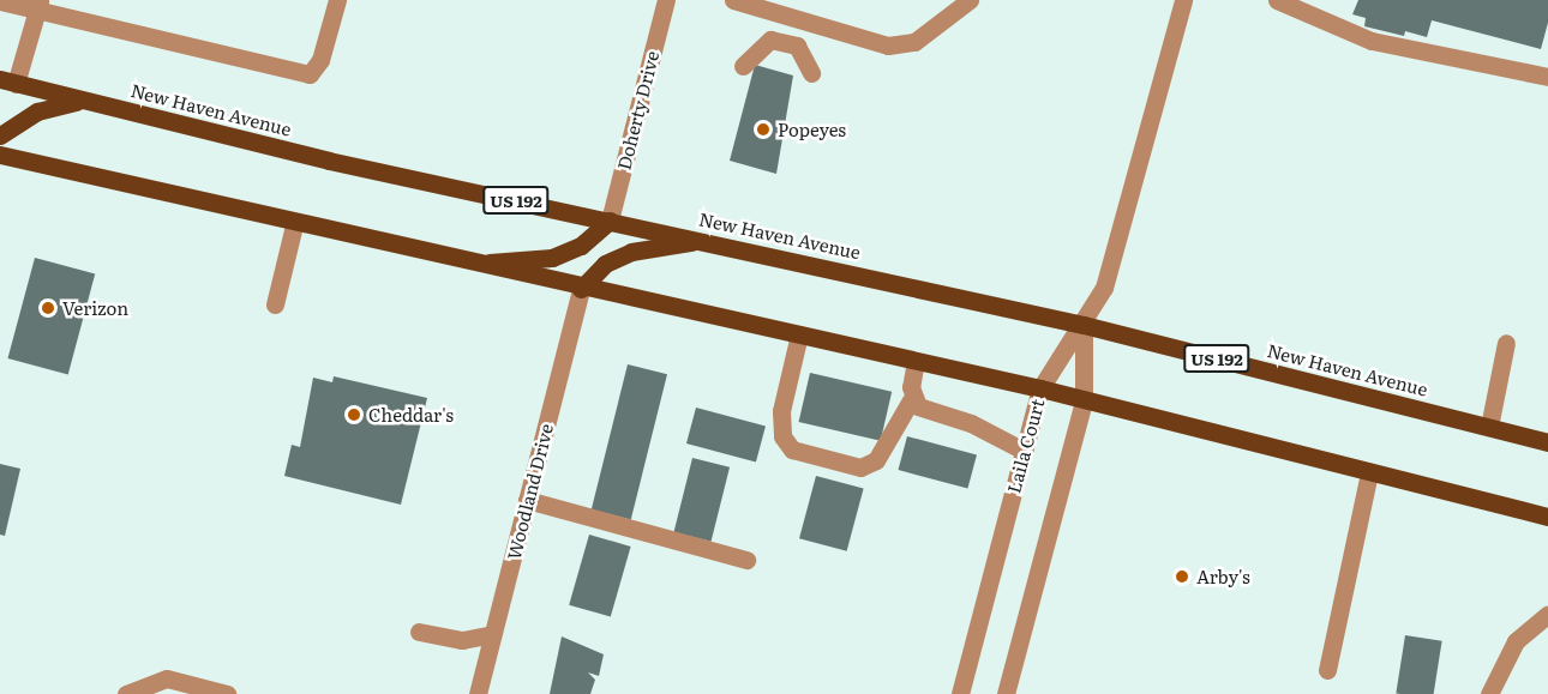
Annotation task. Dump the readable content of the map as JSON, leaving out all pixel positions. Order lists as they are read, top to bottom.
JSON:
{
  "streets": {
    "main road": ["New Haven Avenue", "US 192"],
    "street": ["Doherty Drive", "Laila Court", "Woodland Drive"]
  },
  "crossings": [
    ["New Haven Avenue", "Doherty Drive"],
    ["New Haven Avenue", "Laila Court"]
  ],
  "places": [
    "Popeyes",
    "Verizon",
    "Cheddar's",
    "Arby's"
  ]
}
